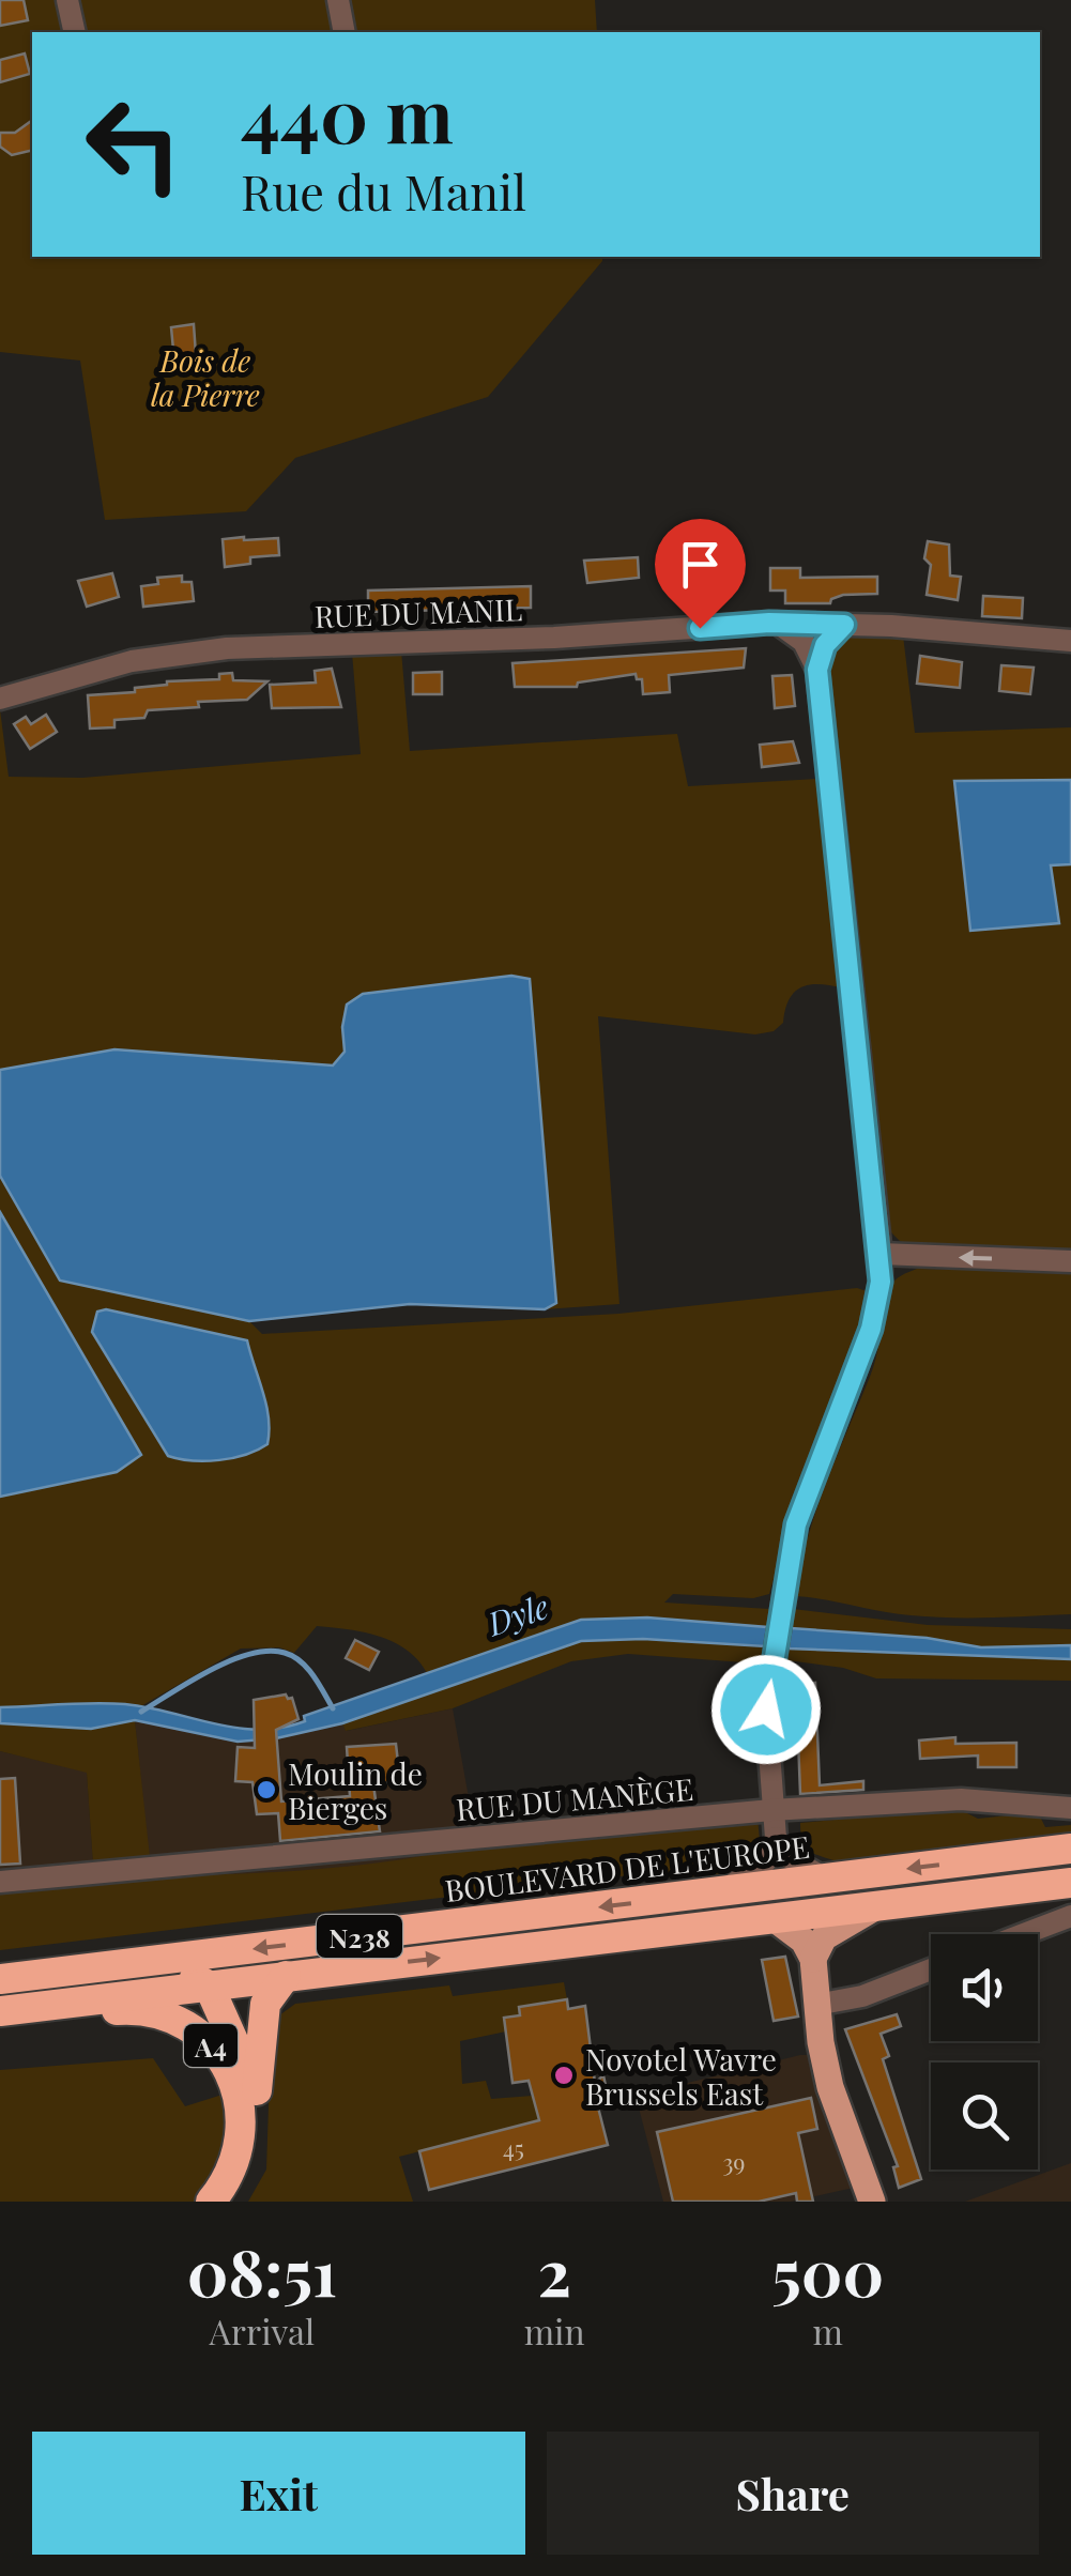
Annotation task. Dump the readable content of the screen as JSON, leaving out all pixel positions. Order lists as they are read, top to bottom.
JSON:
{
  "streets": {
    "highway": ["BOULEVARD DE L'EUROPE", "N238", "A4"],
    "street": ["RUE DU MANIL", "RUE DU MANÈGE"]
  },
  "crossings": [
    ["N238", "A4"]
  ],
  "water": ["Dyle"],
  "parks": ["Bois de la Pierre"],
  "places": ["Moulin de Bierges", "Novotel Wavre Brussels East"],
  "house_numbers": ["45", "39"],
  "page": {
    "turn": ["440 m", "Rue du Manil"],
    "eta": [
      "08:51",
      "Arrival",
      "2",
      "min",
      "500",
      "m"
    ],
    "buttons": ["Exit", "Share"]
  }
}
